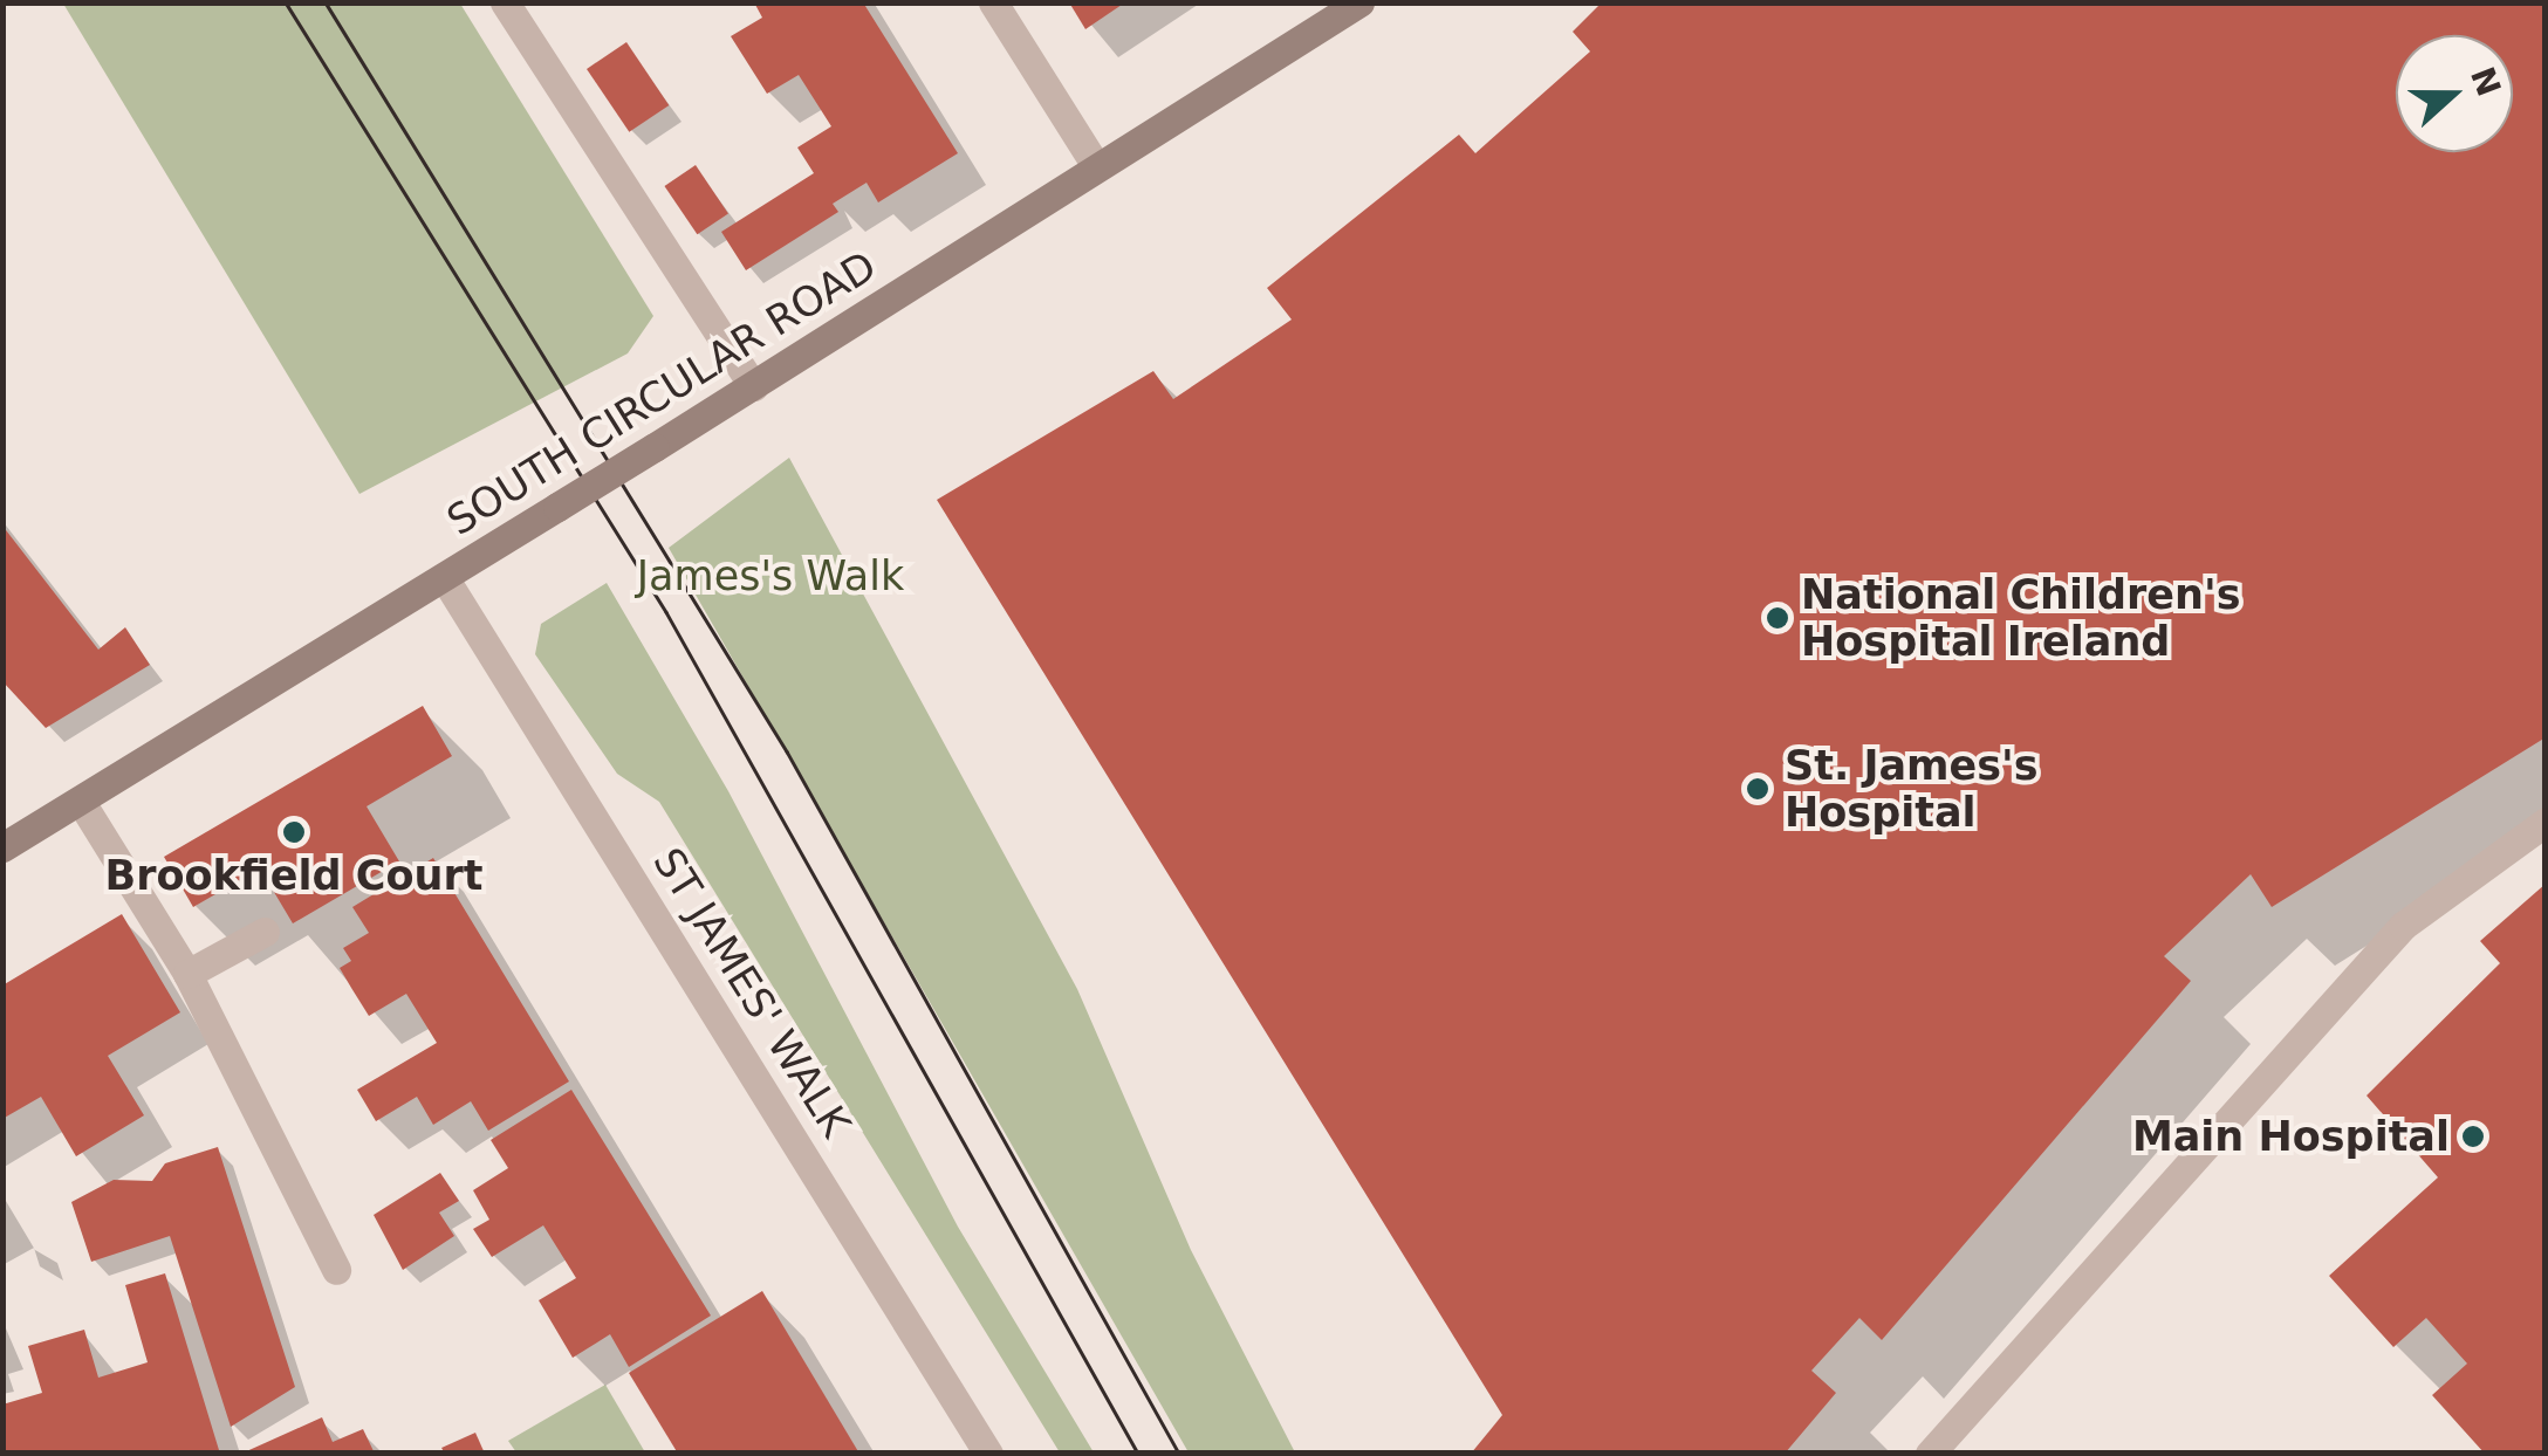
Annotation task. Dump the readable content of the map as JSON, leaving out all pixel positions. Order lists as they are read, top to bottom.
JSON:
{
  "streets": {
    "main road": ["SOUTH CIRCULAR ROAD"],
    "street": ["ST JAMES' WALK"]
  },
  "crossings": [
    ["SOUTH CIRCULAR ROAD", "ST JAMES' WALK"]
  ],
  "parks": ["James's Walk"],
  "places": [
    "National Children's Hospital Ireland",
    "St. James's Hospital",
    "Brookfield Court",
    "Main Hospital"
  ],
  "north": "right"
}
